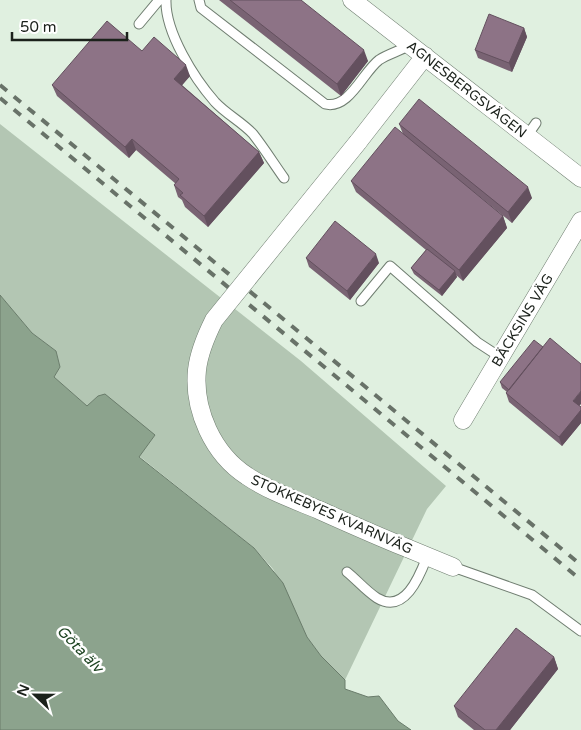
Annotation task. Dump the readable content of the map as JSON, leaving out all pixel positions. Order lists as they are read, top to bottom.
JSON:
{
  "streets": {
    "street": ["AGNESBERGSVÄGEN", "BÄCKSINS VÄG", "STOKKEBYES KVARNVÄG"]
  },
  "crossings": [
    ["AGNESBERGSVÄGEN", "STOKKEBYES KVARNVÄG"]
  ],
  "water": ["Göta älv"],
  "scale_bar": "50 m",
  "north": "left"
}
